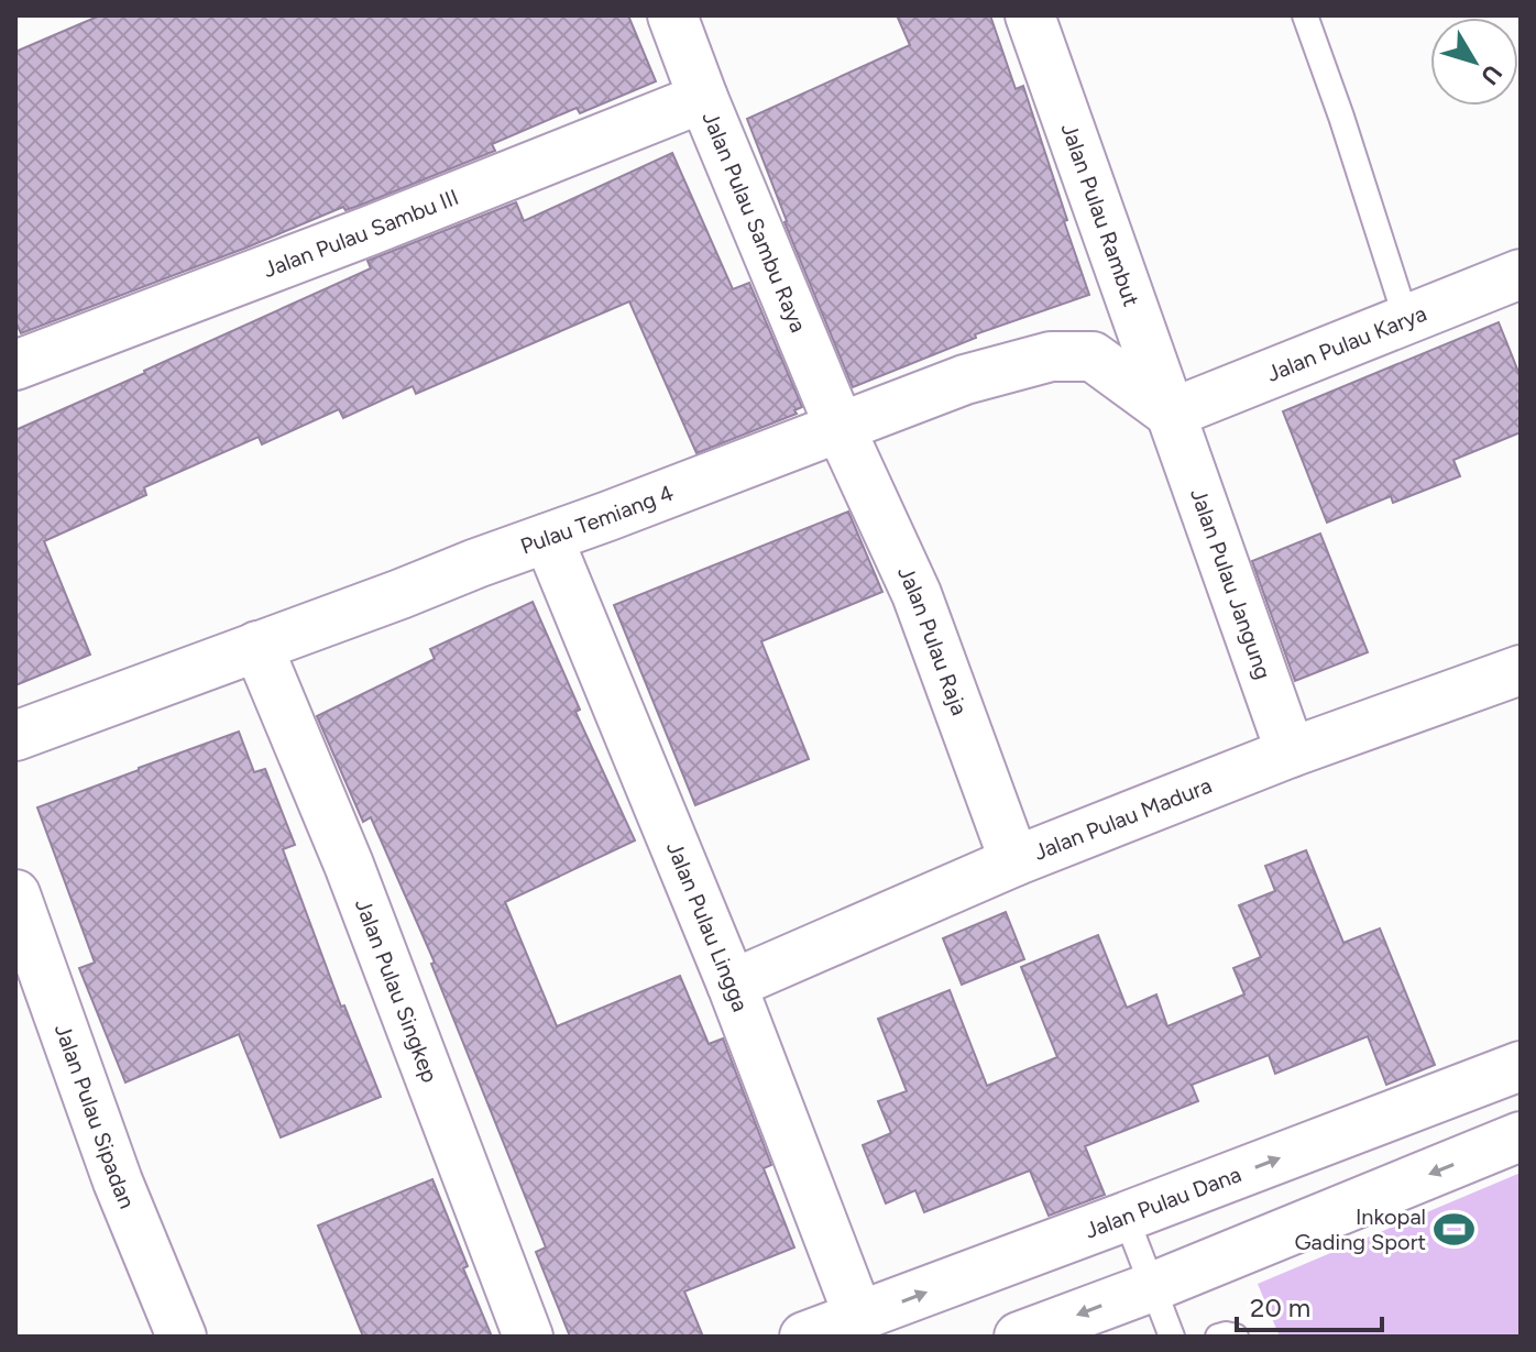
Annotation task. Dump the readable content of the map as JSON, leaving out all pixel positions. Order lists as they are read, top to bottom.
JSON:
{
  "streets": {
    "street": [
      "Jalan Pulau Rambut",
      "Jalan Pulau Sambu Raya",
      "Jalan Pulau Sambu III",
      "Jalan Pulau Karya",
      "Pulau Temiang 4",
      "Jalan Pulau Jangung",
      "Jalan Pulau Raja",
      "Jalan Pulau Madura",
      "Jalan Pulau Lingga",
      "Jalan Pulau Singkep",
      "Jalan Pulau Sipadan",
      "Jalan Pulau Dana"
    ]
  },
  "crossings": [
    ["Jalan Pulau Rambut", "Jalan Pulau Karya"],
    ["Jalan Pulau Rambut", "Pulau Temiang 4"],
    ["Jalan Pulau Rambut", "Jalan Pulau Jangung"],
    ["Jalan Pulau Sambu Raya", "Jalan Pulau Sambu III"],
    ["Jalan Pulau Sambu Raya", "Pulau Temiang 4"],
    ["Jalan Pulau Sambu Raya", "Jalan Pulau Raja"],
    ["Jalan Pulau Karya", "Pulau Temiang 4"],
    ["Jalan Pulau Karya", "Jalan Pulau Jangung"],
    ["Pulau Temiang 4", "Jalan Pulau Jangung"],
    ["Pulau Temiang 4", "Jalan Pulau Raja"],
    ["Pulau Temiang 4", "Jalan Pulau Lingga"],
    ["Pulau Temiang 4", "Jalan Pulau Singkep"],
    ["Jalan Pulau Jangung", "Jalan Pulau Madura"],
    ["Jalan Pulau Raja", "Jalan Pulau Madura"],
    ["Jalan Pulau Madura", "Jalan Pulau Lingga"],
    ["Jalan Pulau Lingga", "Jalan Pulau Dana"]
  ],
  "places": {
    "sports": ["Inkopal Gading Sport"]
  },
  "scale_bar": "20 m",
  "north": "bottom right"
}
